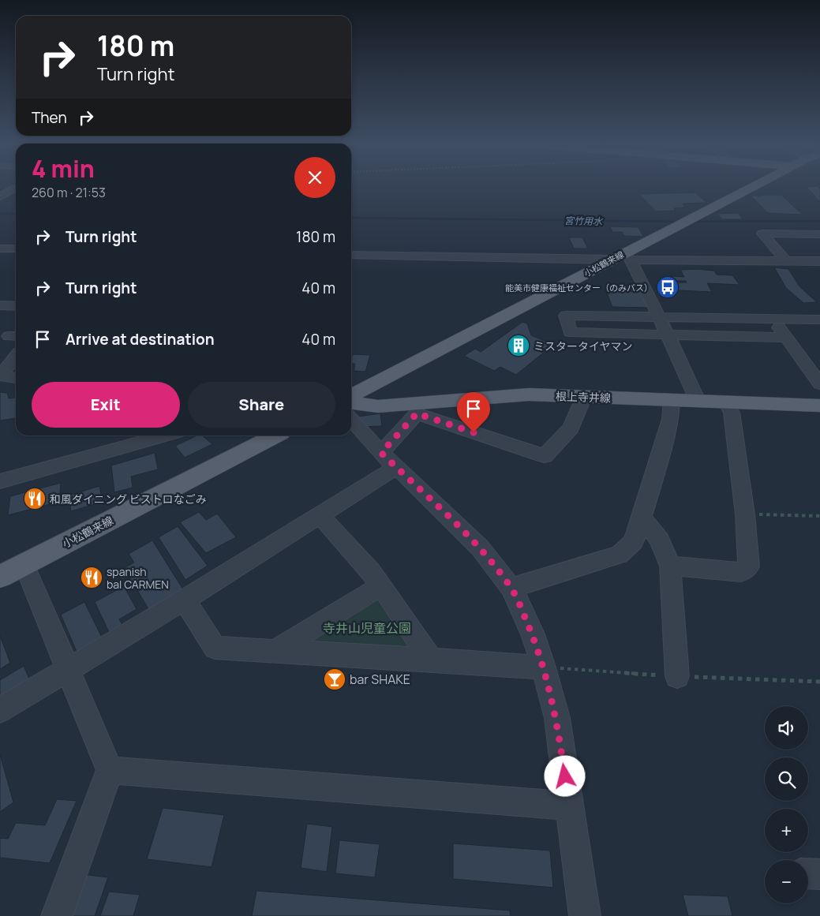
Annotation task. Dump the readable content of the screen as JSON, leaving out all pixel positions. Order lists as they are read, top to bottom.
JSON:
{
  "streets": {
    "main road": ["小松鶴来線", "根上寺井線"]
  },
  "water": ["宮竹用水"],
  "parks": ["寺井山児童公園"],
  "places": {
    "bus stop": ["能美市健康福祉センター（のみバス）"],
    "building": ["ミスタータイヤマン"],
    "restaurant": ["和風ダイニング ビストロなごみ", "spanish bal CARMEN"],
    "bar": ["bar SHAKE"]
  },
  "page": {
    "turn": ["180 m", "Turn right"],
    "then": "Then",
    "heading": ["4 min", "260 m · 21:53"],
    "list": [
      {
        "name": "Turn right",
        "value": "180 m"
      },
      {
        "name": "Turn right",
        "value": "40 m"
      },
      {
        "name": "Arrive at destination",
        "value": "40 m"
      }
    ],
    "buttons": ["Exit", "Share"],
    "map_buttons": ["+", "−"]
  }
}
